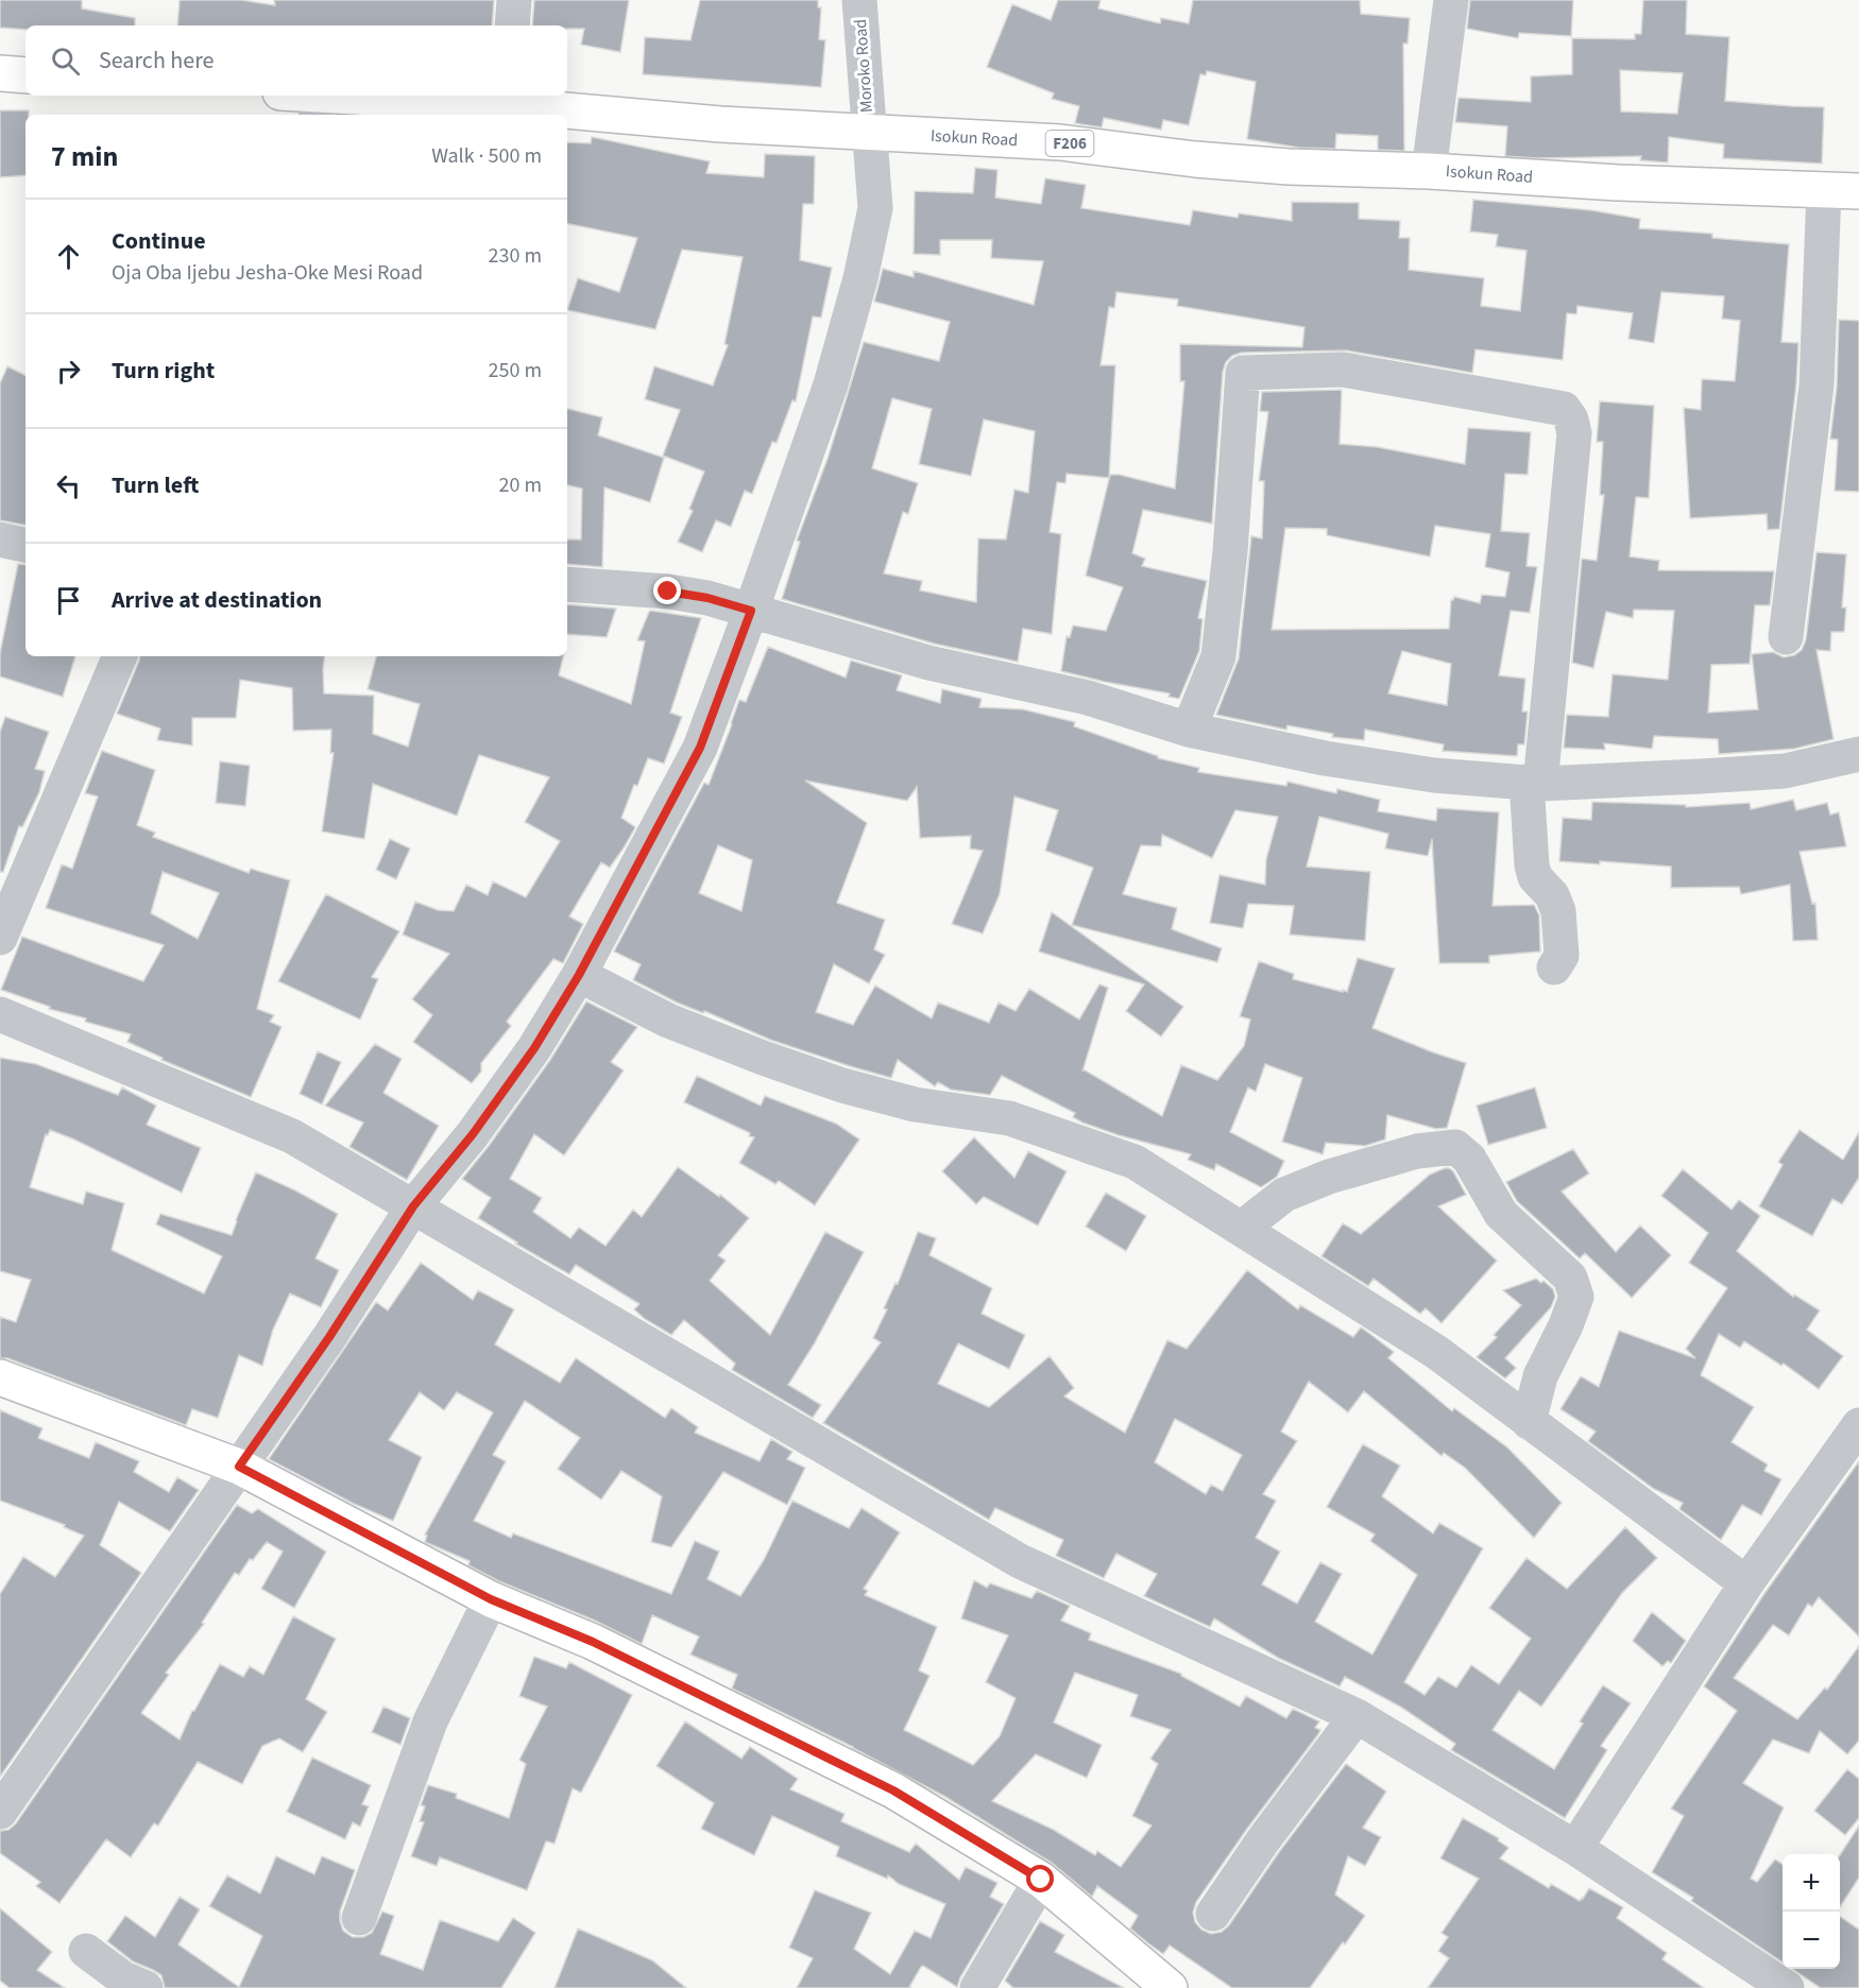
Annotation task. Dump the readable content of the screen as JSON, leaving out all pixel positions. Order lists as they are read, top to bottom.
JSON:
{
  "streets": {
    "main road": ["Isokun Road", "F206"],
    "street": ["Moroko Road"]
  },
  "crossings": [
    ["Moroko Road", "Isokun Road"]
  ],
  "page": {
    "search": "Search here",
    "heading": ["7 min", "Walk · 500 m"],
    "list": [
      ["Continue", "Oja Oba Ijebu Jesha-Oke Mesi Road", "230 m"],
      ["Turn right", "250 m"],
      ["Turn left", "20 m"],
      "Arrive at destination"
    ],
    "map_buttons": ["+", "−"]
  }
}
